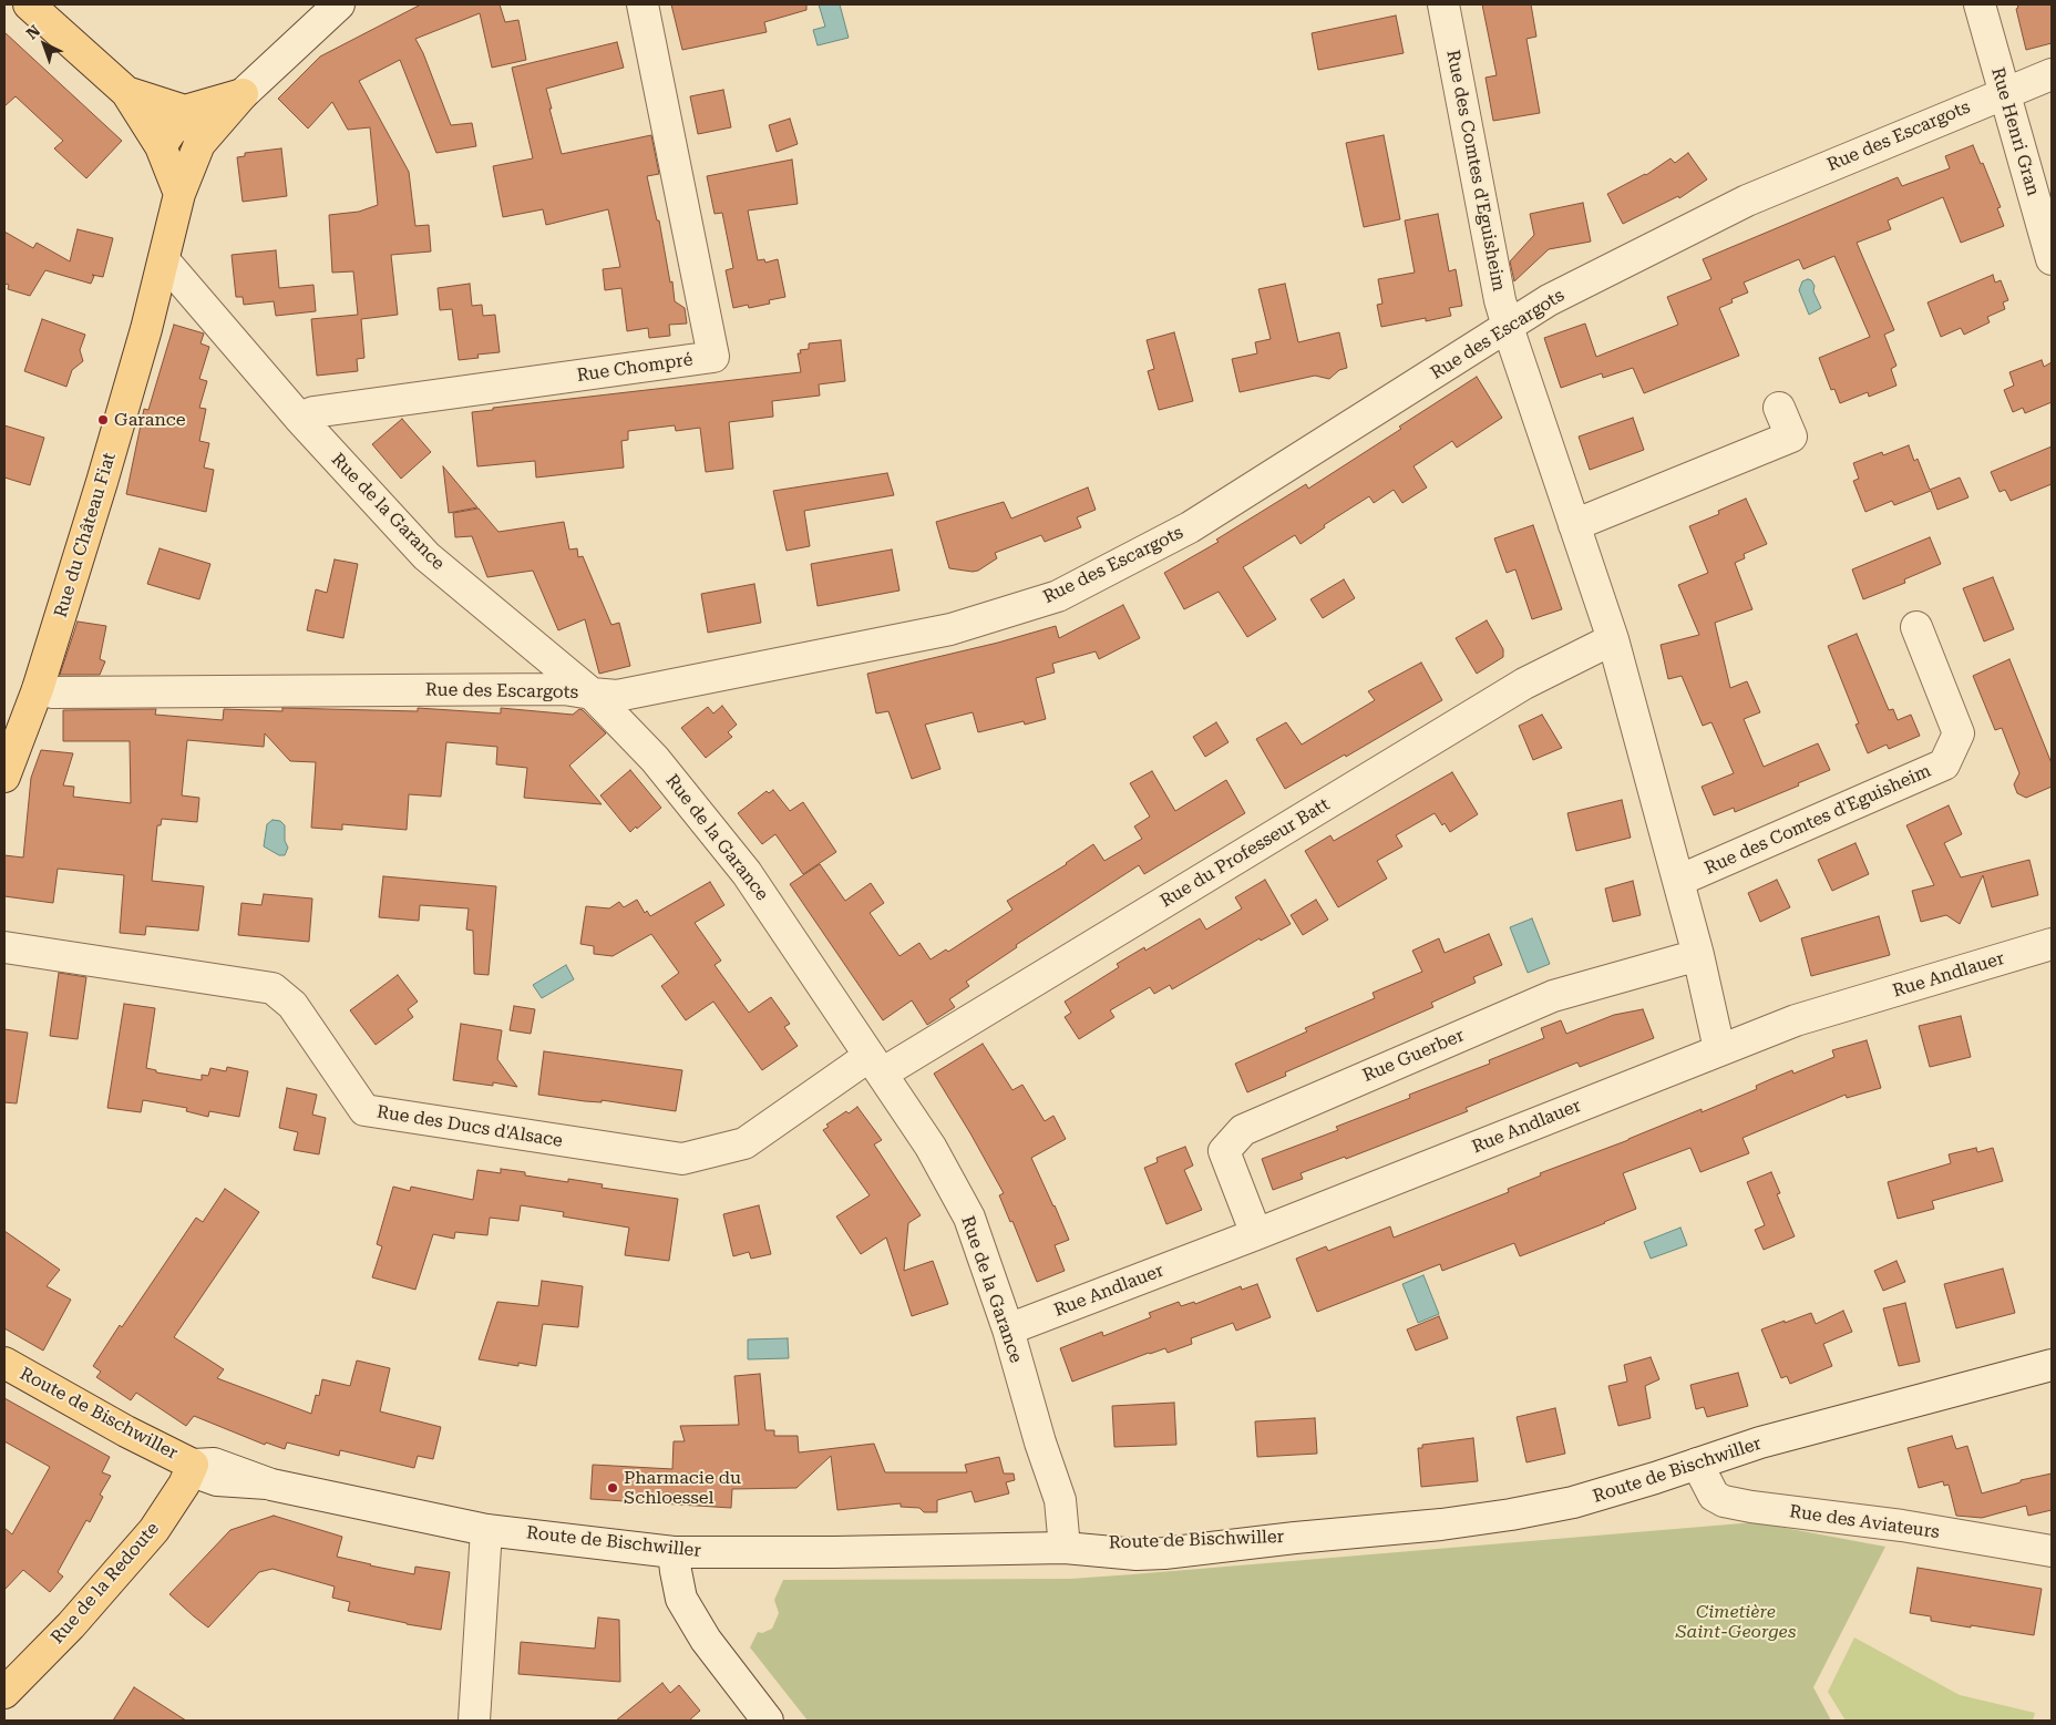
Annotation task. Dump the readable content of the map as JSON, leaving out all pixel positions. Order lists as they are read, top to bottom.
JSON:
{
  "streets": {
    "main road": ["Rue du Château Fiat", "Route de Bischwiller", "Rue de la Redoute"],
    "street": [
      "Rue Henri Gran",
      "Rue des Escargots",
      "Rue des Comtes d'Eguisheim",
      "Rue Chompré",
      "Rue de la Garance",
      "Rue du Professeur Batt",
      "Rue Andlauer",
      "Rue Guerber",
      "Rue des Ducs d'Alsace",
      "Rue des Aviateurs"
    ]
  },
  "crossings": [
    ["Rue Henri Gran", "Rue des Escargots"],
    ["Rue des Escargots", "Rue des Comtes d'Eguisheim"],
    ["Rue des Escargots", "Rue de la Garance"],
    ["Rue des Escargots", "Rue du Château Fiat"],
    ["Rue des Comtes d'Eguisheim", "Rue du Professeur Batt"],
    ["Rue des Comtes d'Eguisheim", "Rue Andlauer"],
    ["Rue des Comtes d'Eguisheim", "Rue Guerber"],
    ["Rue Chompré", "Rue de la Garance"],
    ["Rue de la Garance", "Rue du Château Fiat"],
    ["Rue de la Garance", "Rue du Professeur Batt"],
    ["Rue de la Garance", "Rue Andlauer"],
    ["Rue de la Garance", "Rue des Ducs d'Alsace"],
    ["Rue de la Garance", "Route de Bischwiller"],
    ["Rue du Professeur Batt", "Rue des Ducs d'Alsace"],
    ["Rue Andlauer", "Rue Guerber"],
    ["Route de Bischwiller", "Rue des Aviateurs"],
    ["Route de Bischwiller", "Rue de la Redoute"]
  ],
  "parks": ["Cimetière Saint-Georges"],
  "places": ["Garance", "Pharmacie du Schloessel"],
  "north": "top left"
}
